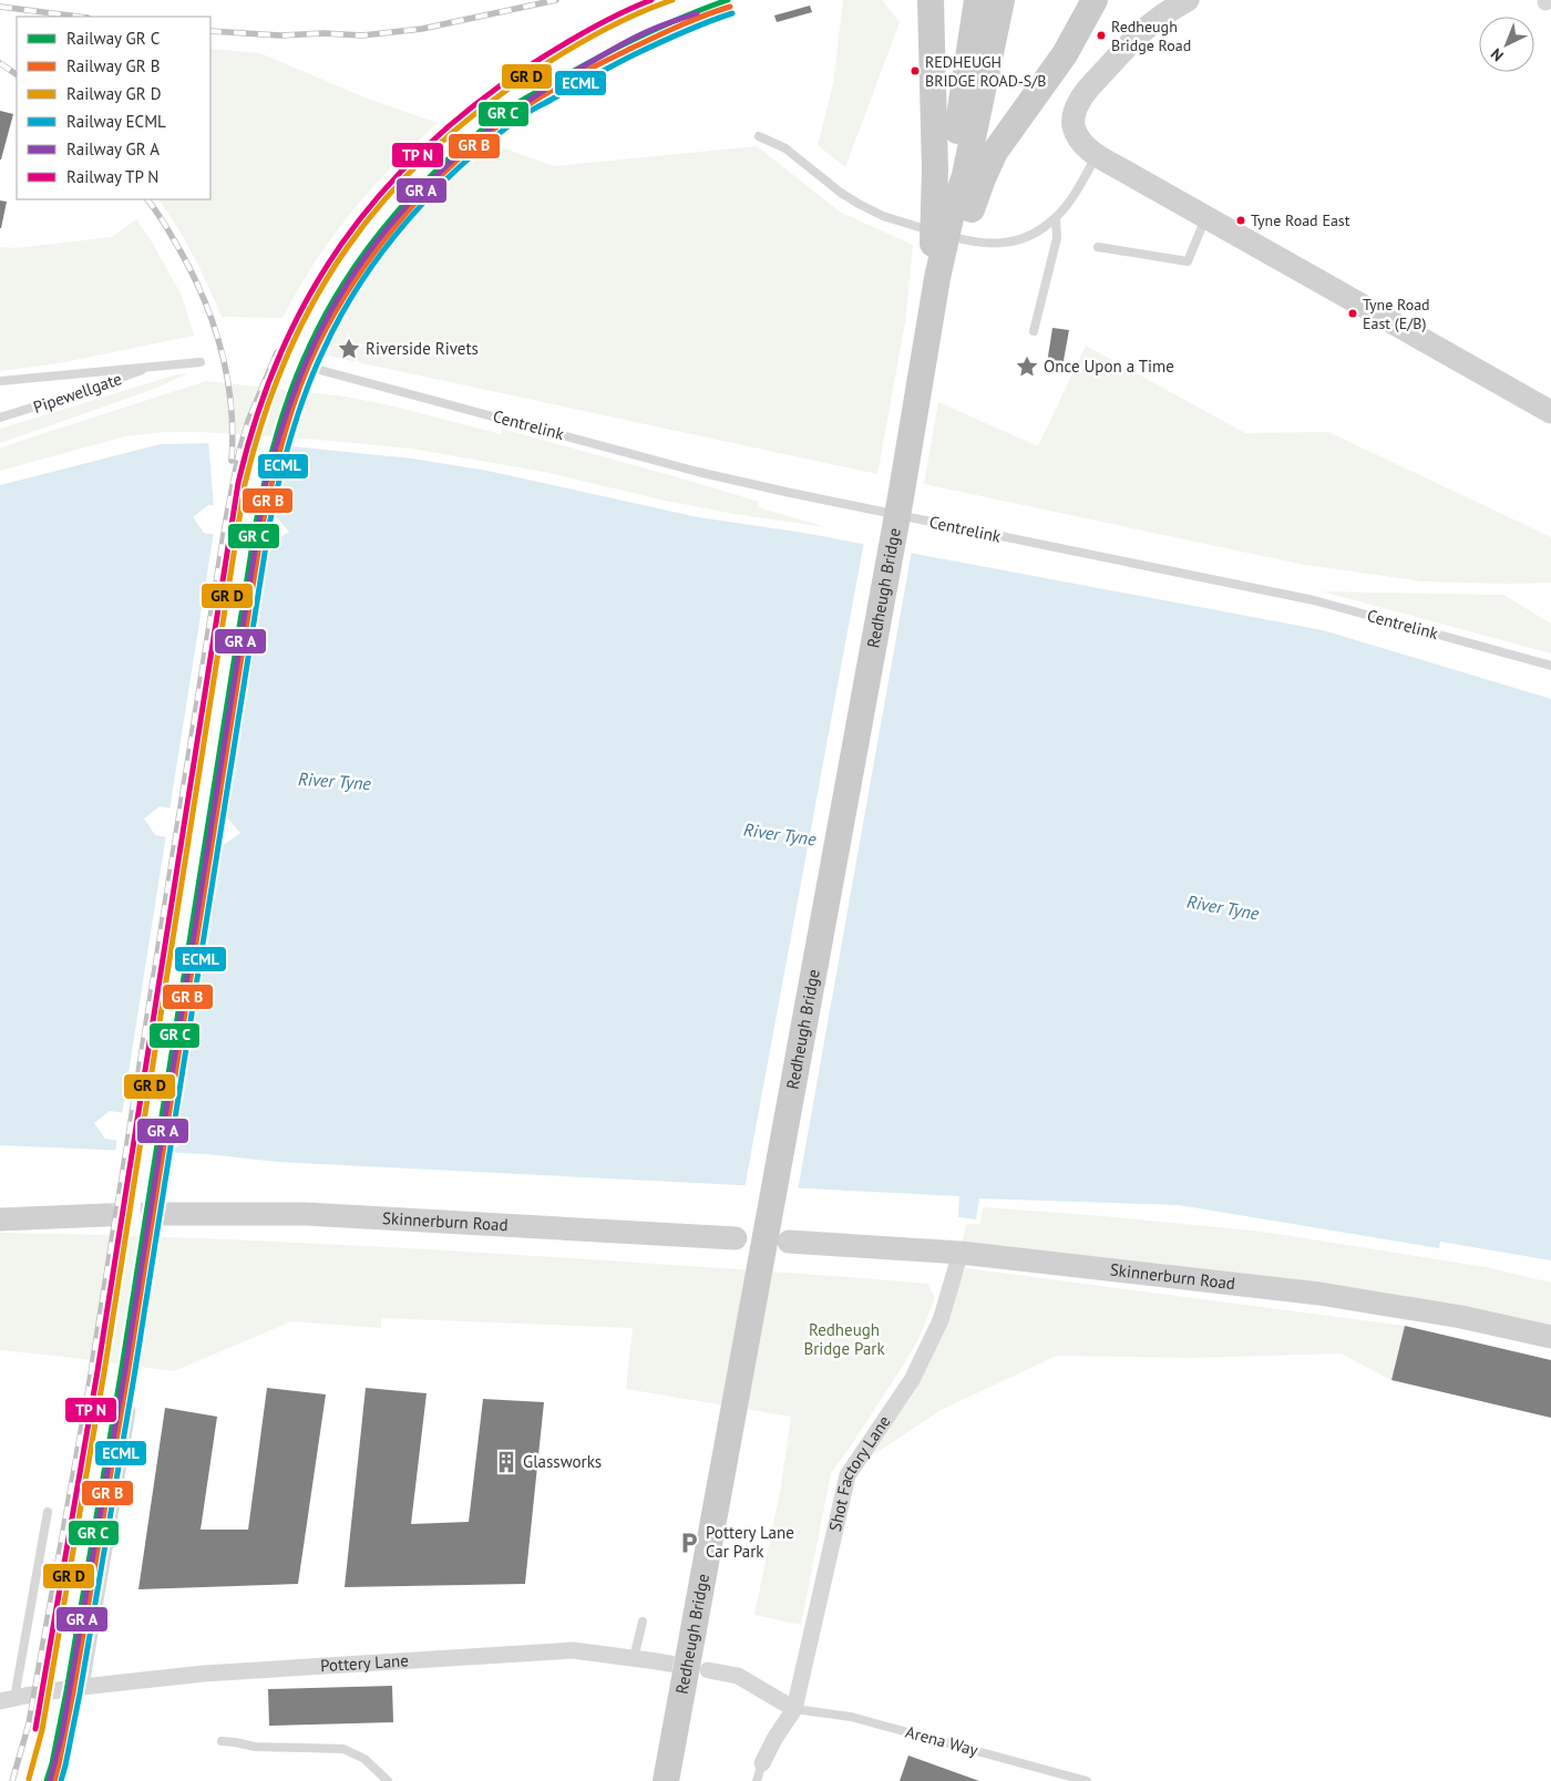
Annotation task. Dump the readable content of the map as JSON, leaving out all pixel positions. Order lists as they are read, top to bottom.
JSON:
{
  "streets": {
    "main road": ["Redheugh Bridge"],
    "street": ["Skinnerburn Road", "Shot Factory Lane", "Pottery Lane"],
    "lane": ["Pipewellgate", "Centrelink", "Arena Way"]
  },
  "crossings": [
    ["Skinnerburn Road", "Shot Factory Lane"],
    ["Shot Factory Lane", "Arena Way"]
  ],
  "water": ["River Tyne"],
  "parks": ["Redheugh Bridge Park"],
  "places": {
    "other": [
      "Redheugh Bridge Road",
      "REDHEUGH BRIDGE ROAD-S/B",
      "Tyne Road East",
      "Tyne Road East (E/B)"
    ],
    "place": ["Riverside Rivets", "Once Upon a Time"],
    "building": ["Glassworks"],
    "parking": ["Pottery Lane Car Park"]
  },
  "lines": ["rail line ECML"],
  "legend": [
    "Railway GR C",
    "Railway GR B",
    "Railway GR D",
    "Railway ECML",
    "Railway GR A",
    "Railway TP N"
  ],
  "north": "bottom left"
}
